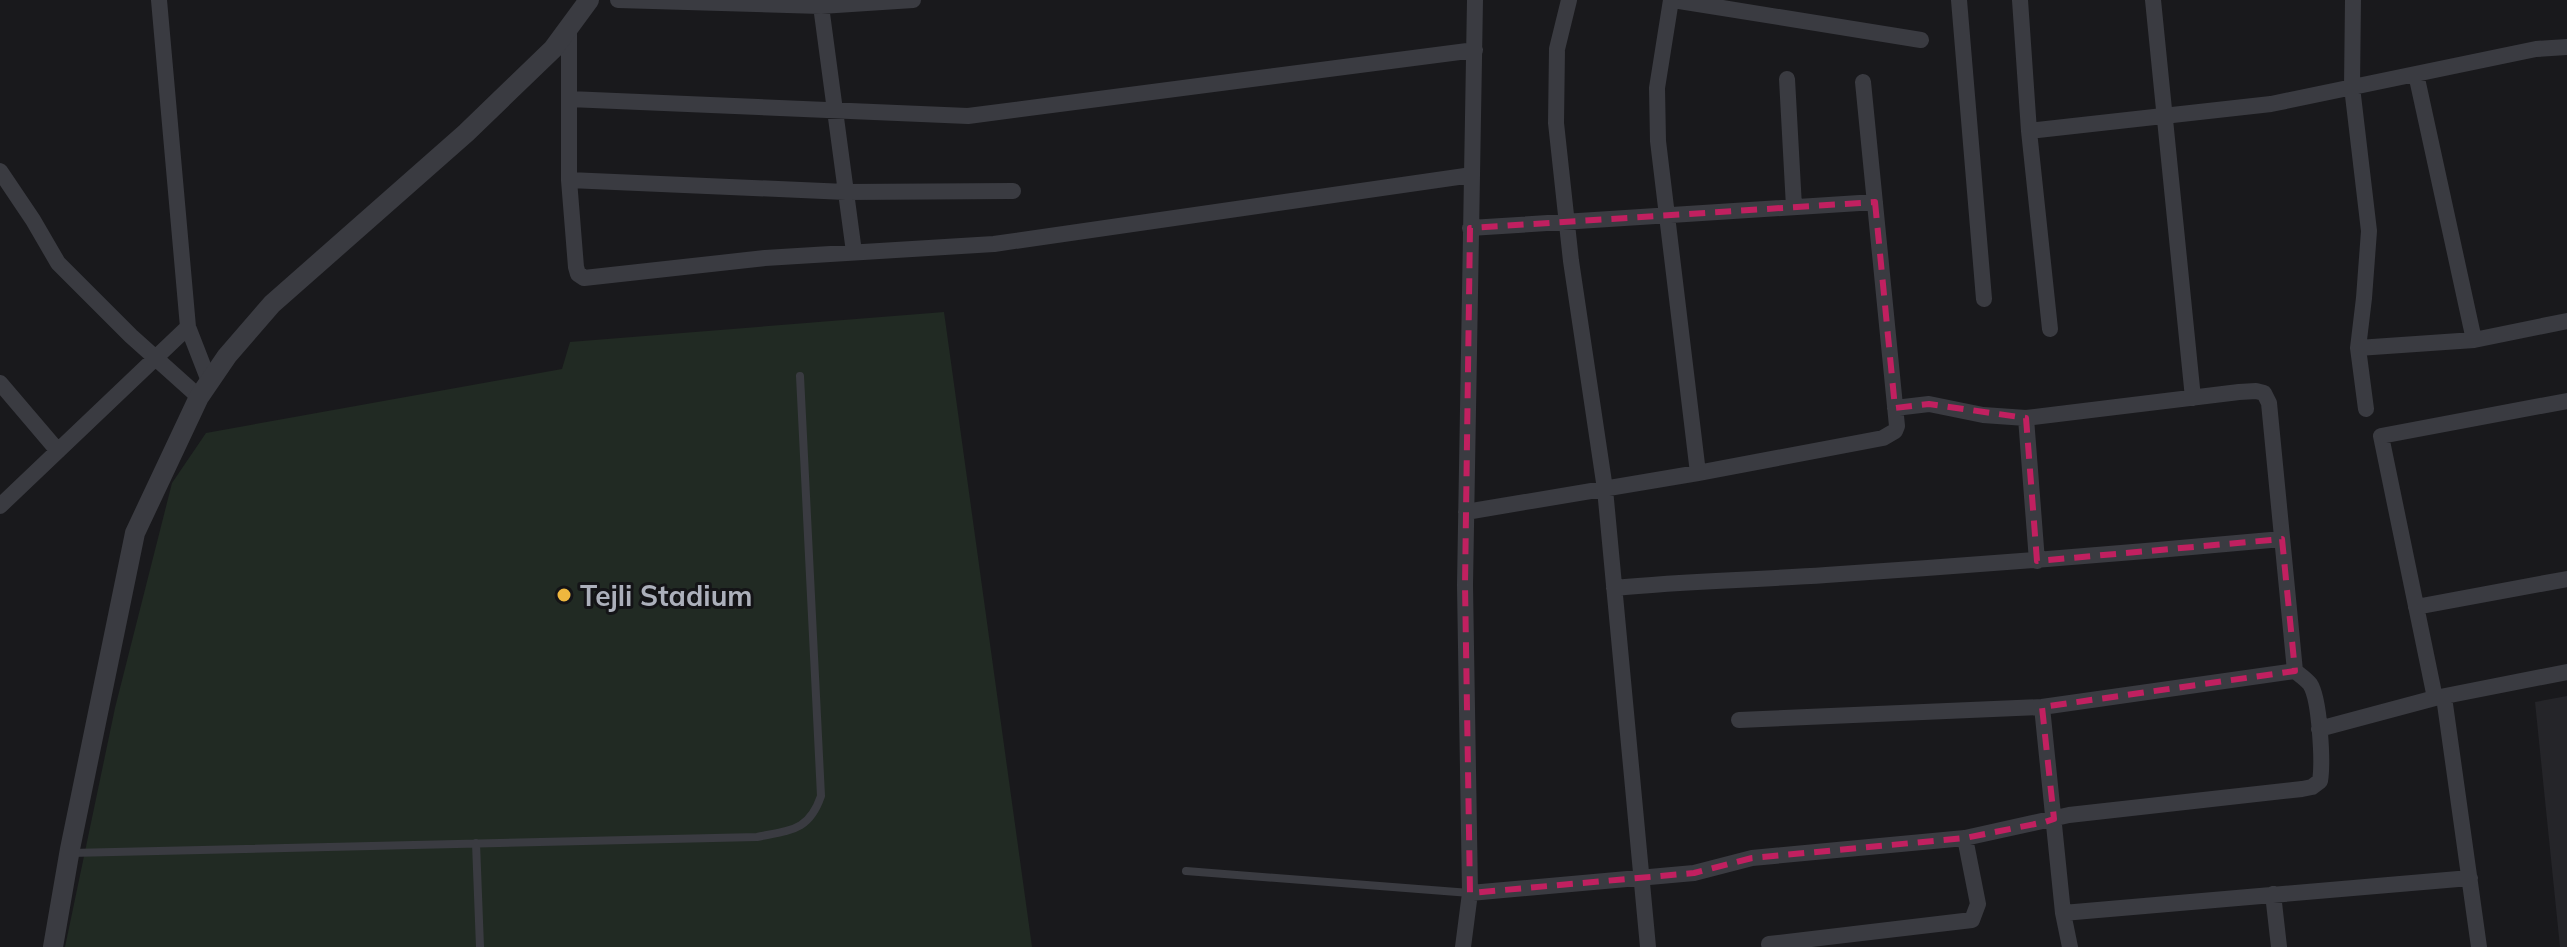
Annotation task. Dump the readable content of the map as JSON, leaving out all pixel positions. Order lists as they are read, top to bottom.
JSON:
{
  "places": ["Tejli Stadium"]
}
